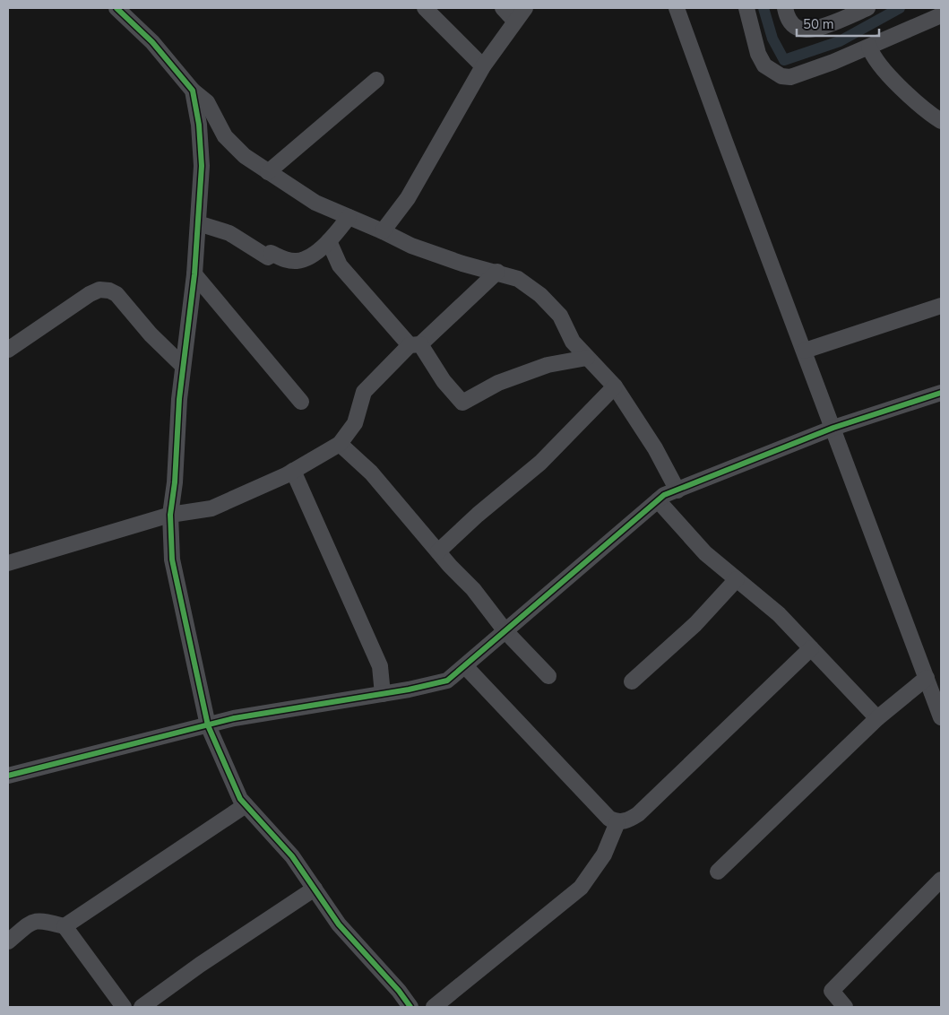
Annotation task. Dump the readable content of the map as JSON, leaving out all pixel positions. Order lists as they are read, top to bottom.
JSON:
{
  "scale_bar": "50 m"
}
